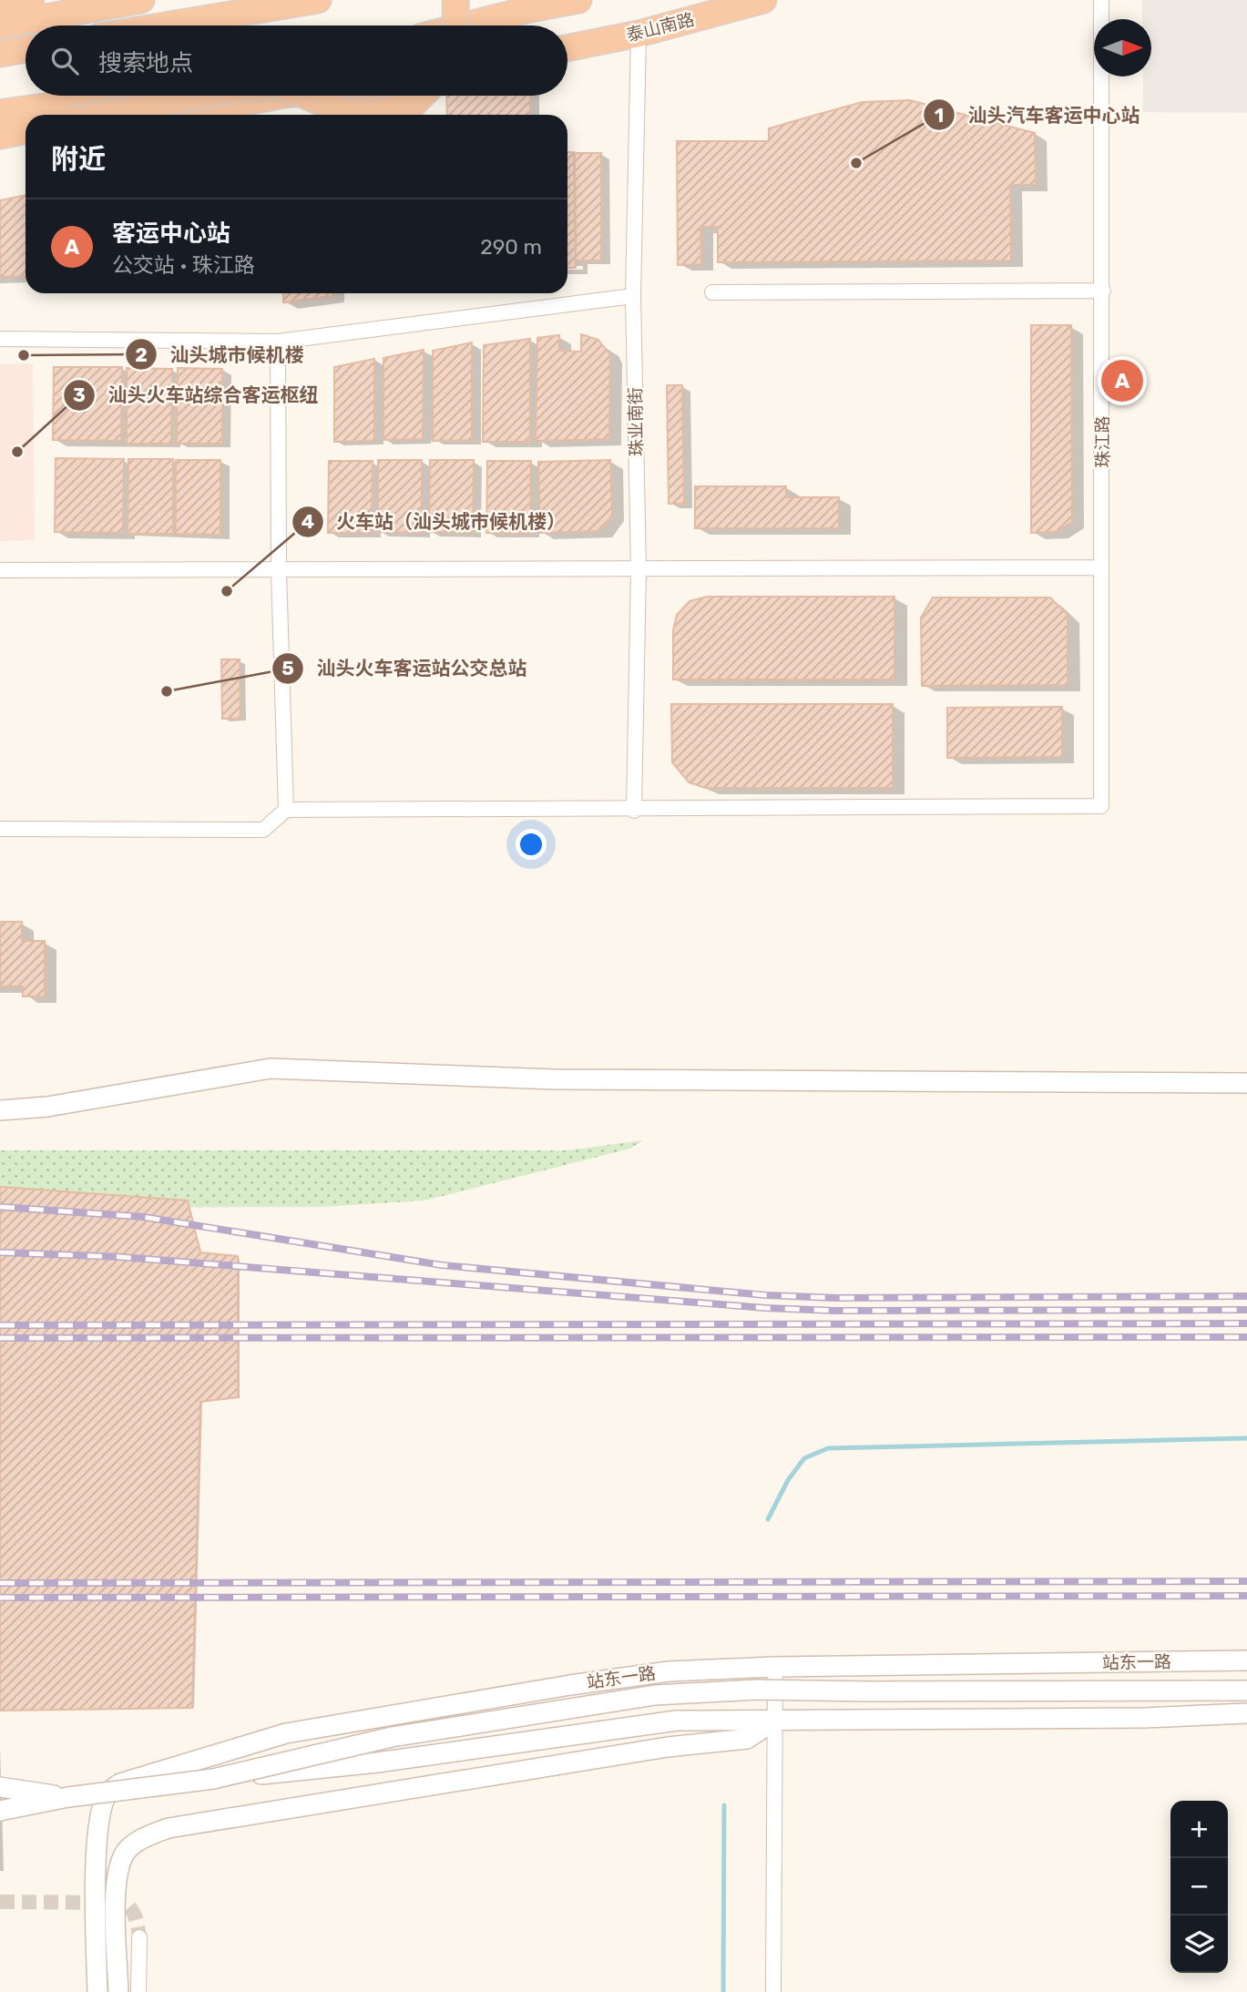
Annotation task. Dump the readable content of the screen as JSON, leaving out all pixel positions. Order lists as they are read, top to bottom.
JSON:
{
  "streets": {
    "highway": ["泰山南路"],
    "street": ["珠业南街", "珠江路", "站东一路"]
  },
  "crossings": [
    ["泰山南路", "珠业南街"],
    ["珠业南街", "珠江路"]
  ],
  "places": [
    "汕头汽车客运中心站",
    "汕头城市候机楼",
    "汕头火车站综合客运枢纽",
    "火车站（汕头城市候机楼）",
    "汕头火车客运站公交总站"
  ],
  "north": "right",
  "page": {
    "search": "搜索地点",
    "heading": "附近",
    "list": [
      {
        "mark": "A",
        "name": "客运中心站",
        "note": "公交站 · 珠江路",
        "value": "290 m"
      }
    ],
    "pins": "A",
    "map_buttons": ["+", "−"]
  }
}
